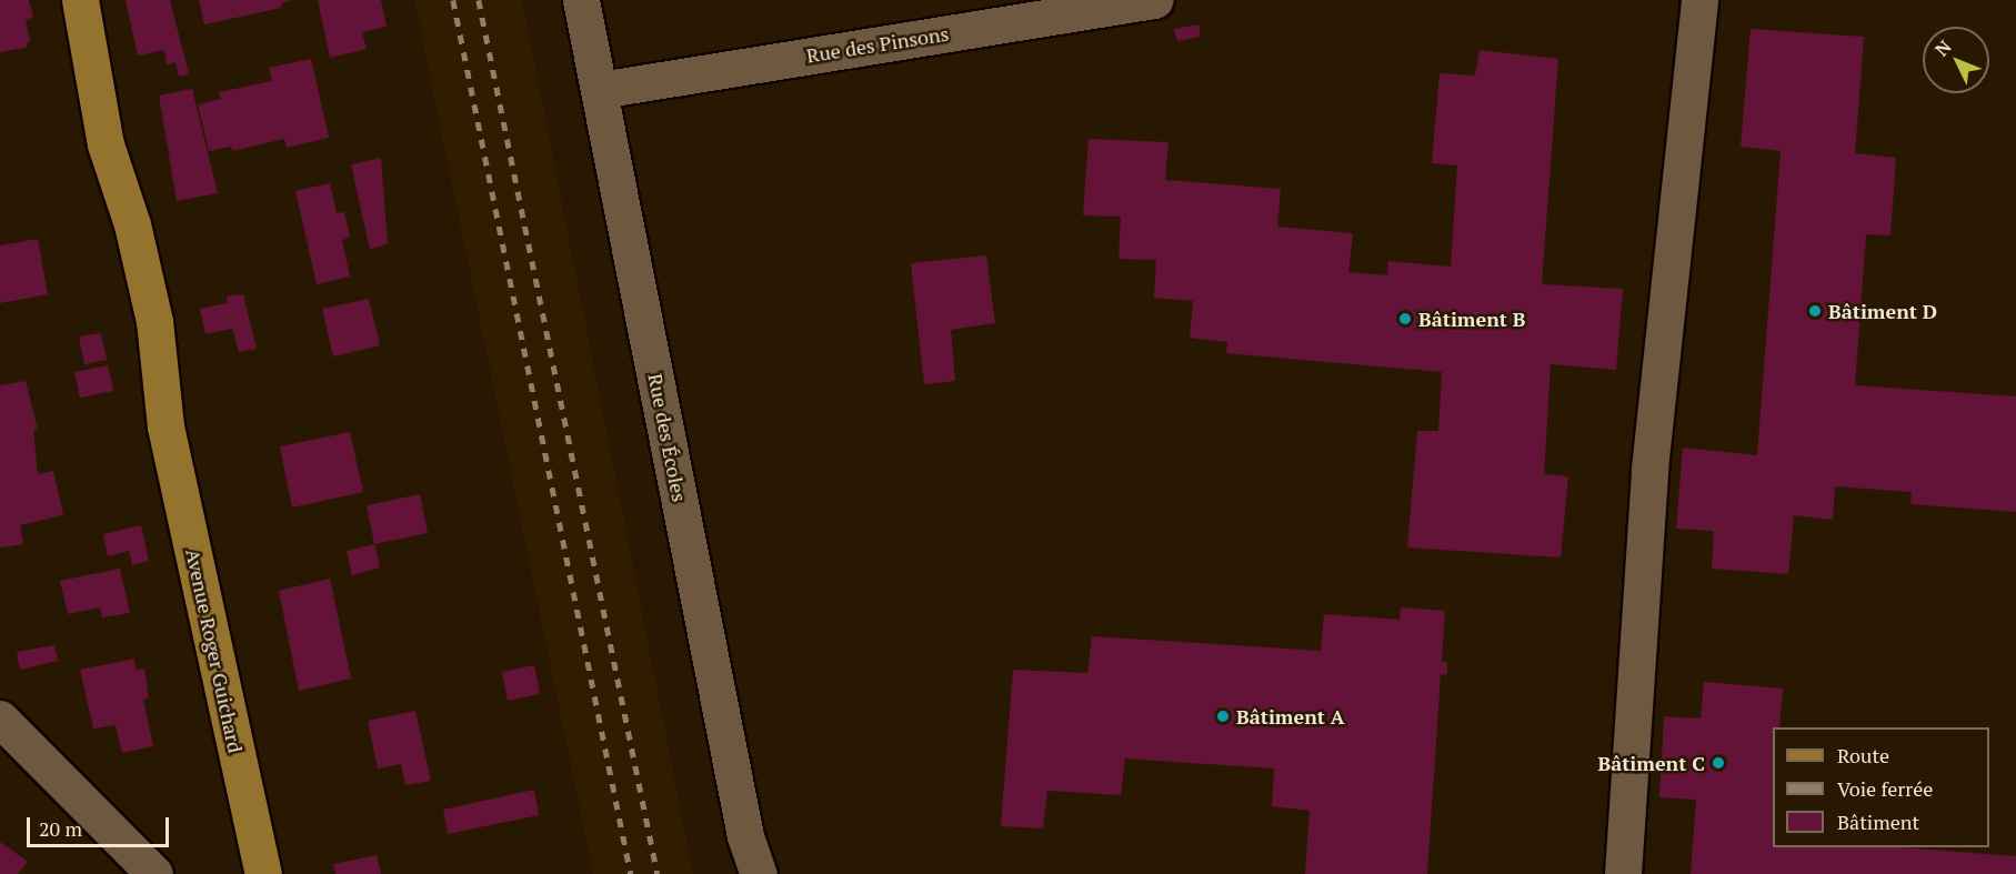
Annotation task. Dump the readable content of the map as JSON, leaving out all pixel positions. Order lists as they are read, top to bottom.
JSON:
{
  "streets": {
    "main road": ["Avenue Roger Guichard"],
    "street": ["Rue des Pinsons", "Rue des Écoles"]
  },
  "crossings": [
    ["Rue des Pinsons", "Rue des Écoles"]
  ],
  "places": [
    "Bâtiment D",
    "Bâtiment B",
    "Bâtiment A",
    "Bâtiment C"
  ],
  "legend": ["Route", "Voie ferrée", "Bâtiment"],
  "scale_bar": "20 m",
  "north": "top left"
}
